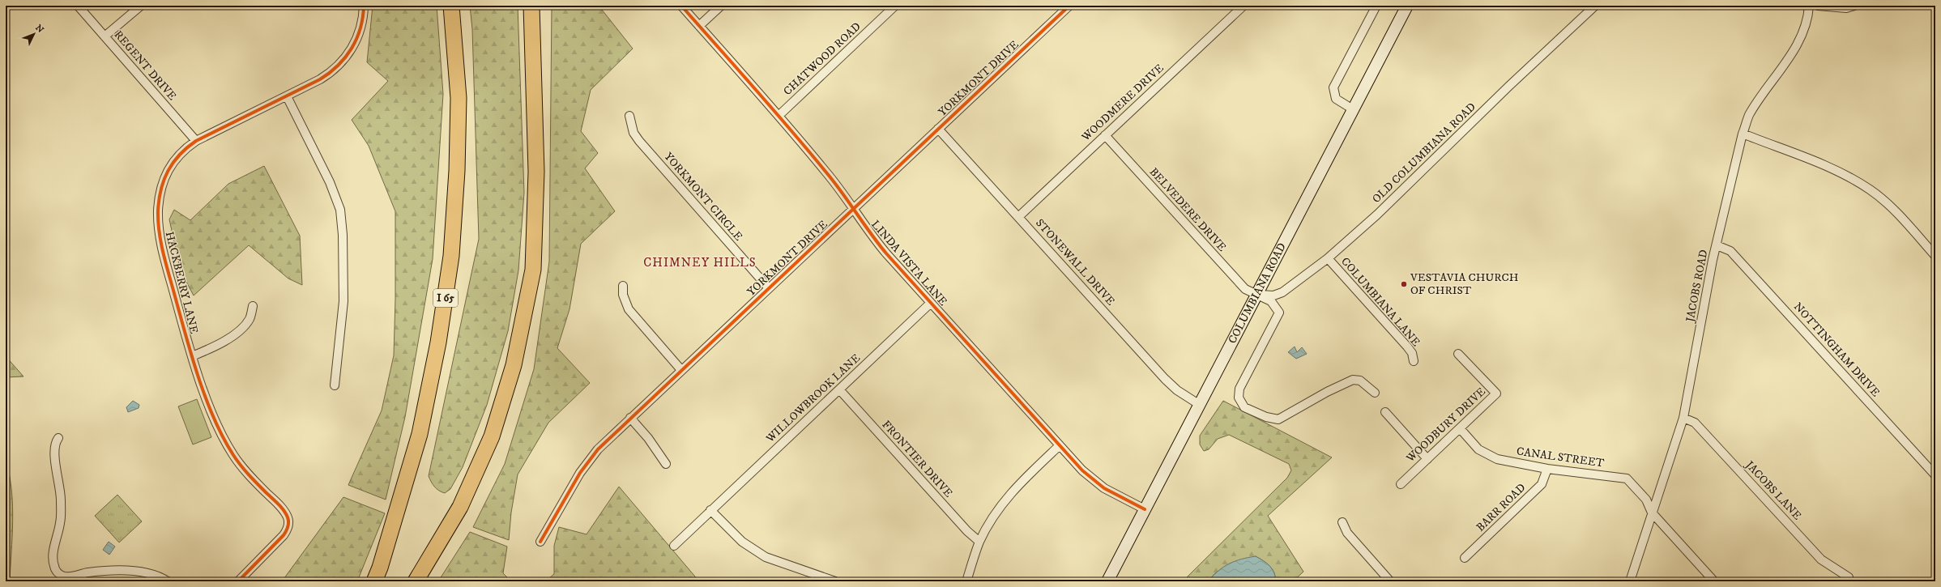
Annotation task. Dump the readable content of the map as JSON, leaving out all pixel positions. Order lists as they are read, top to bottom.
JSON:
{
  "streets": {
    "highway": ["I 65"],
    "main road": ["COLUMBIANA ROAD"],
    "street": [
      "CHATWOOD ROAD",
      "REGENT DRIVE",
      "YORKMONT DRIVE",
      "WOODMERE DRIVE",
      "OLD COLUMBIANA ROAD",
      "YORKMONT CIRCLE",
      "BELVEDERE DRIVE",
      "STONEWALL DRIVE",
      "LINDA VISTA LANE",
      "HACKBERRY LANE",
      "JACOBS ROAD",
      "COLUMBIANA LANE",
      "NOTTINGHAM DRIVE",
      "WILLOWBROOK LANE",
      "WOODBURY DRIVE",
      "CANAL STREET",
      "FRONTIER DRIVE",
      "JACOBS LANE",
      "BARR ROAD"
    ]
  },
  "crossings": [
    ["CHATWOOD ROAD", "LINDA VISTA LANE"],
    ["REGENT DRIVE", "HACKBERRY LANE"],
    ["YORKMONT DRIVE", "YORKMONT CIRCLE"],
    ["YORKMONT DRIVE", "STONEWALL DRIVE"],
    ["YORKMONT DRIVE", "LINDA VISTA LANE"],
    ["WOODMERE DRIVE", "BELVEDERE DRIVE"],
    ["WOODMERE DRIVE", "STONEWALL DRIVE"],
    ["OLD COLUMBIANA ROAD", "BELVEDERE DRIVE"],
    ["OLD COLUMBIANA ROAD", "COLUMBIANA ROAD"],
    ["OLD COLUMBIANA ROAD", "COLUMBIANA LANE"],
    ["BELVEDERE DRIVE", "COLUMBIANA ROAD"],
    ["STONEWALL DRIVE", "COLUMBIANA ROAD"],
    ["LINDA VISTA LANE", "COLUMBIANA ROAD"],
    ["LINDA VISTA LANE", "WILLOWBROOK LANE"],
    ["JACOBS ROAD", "NOTTINGHAM DRIVE"],
    ["JACOBS ROAD", "CANAL STREET"],
    ["JACOBS ROAD", "JACOBS LANE"],
    ["WILLOWBROOK LANE", "FRONTIER DRIVE"],
    ["WOODBURY DRIVE", "CANAL STREET"],
    ["CANAL STREET", "BARR ROAD"]
  ],
  "districts": ["CHIMNEY HILLS"],
  "places": ["VESTAVIA CHURCH OF CHRIST"],
  "north": "top right"
}
